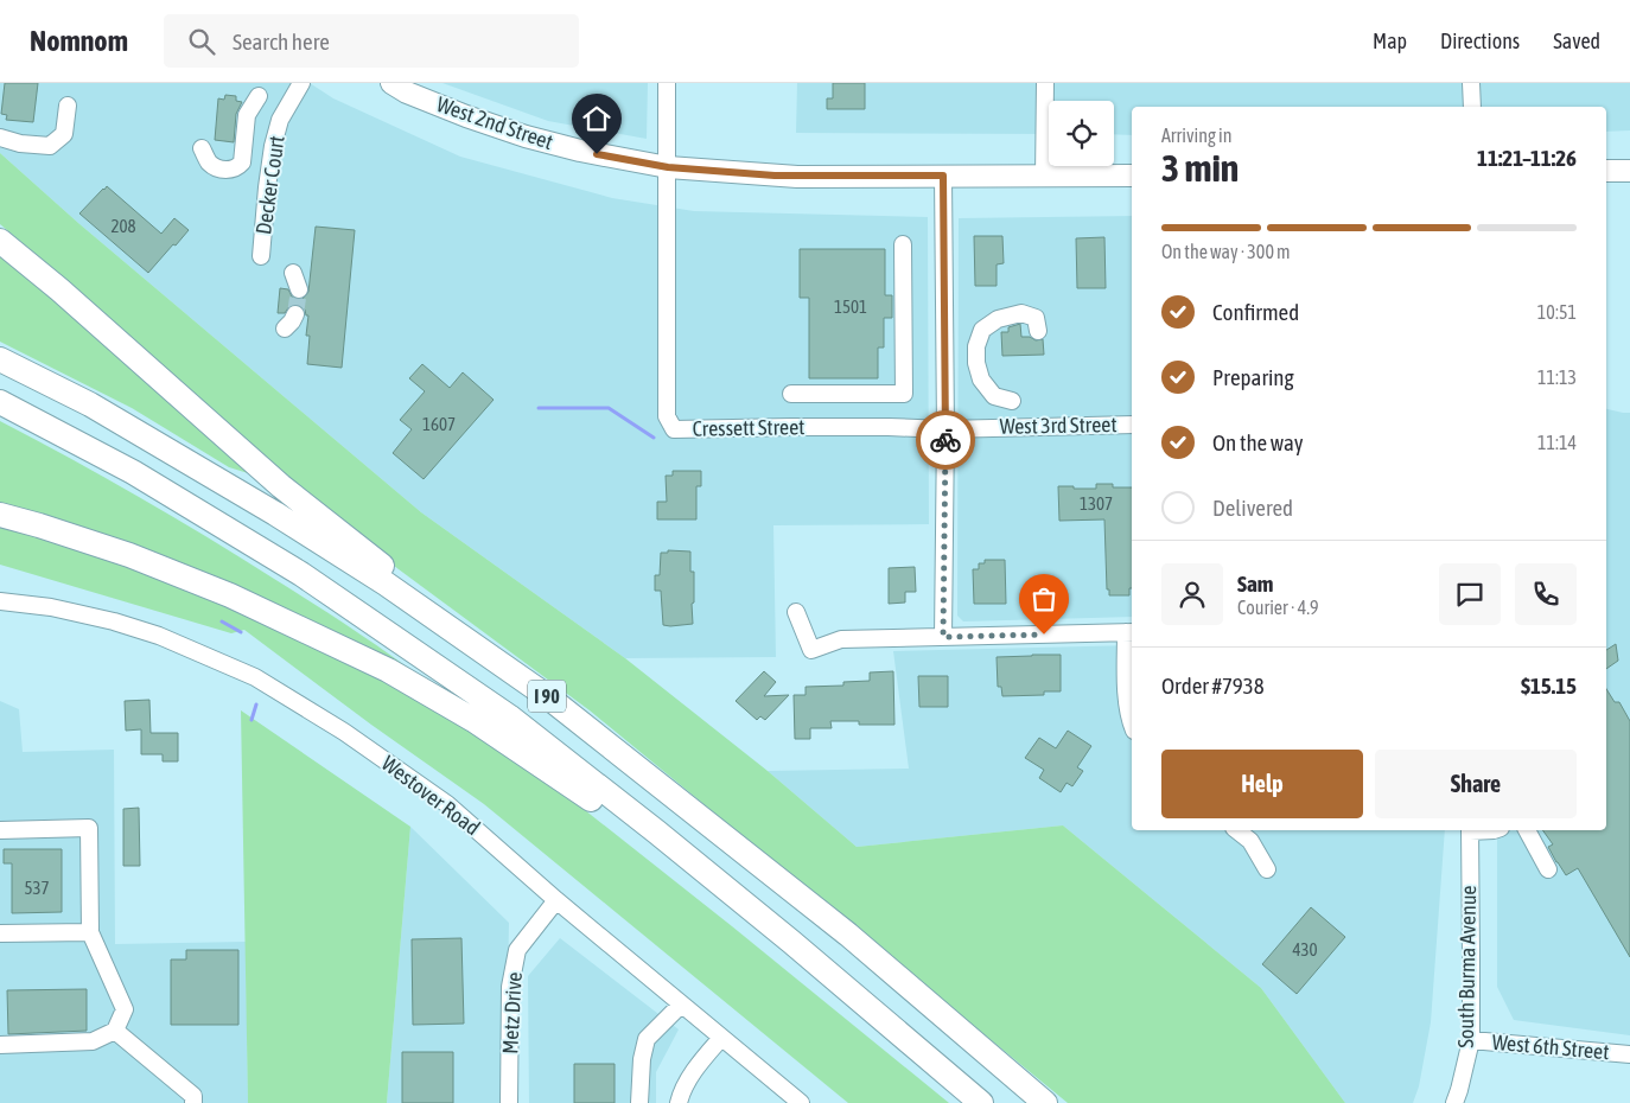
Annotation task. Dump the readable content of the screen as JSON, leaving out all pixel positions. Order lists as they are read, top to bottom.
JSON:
{
  "streets": {
    "highway": ["I 90"],
    "main road": ["West 2nd Street"],
    "street": [
      "Decker Court",
      "West 3rd Street",
      "Cressett Street",
      "Westover Road",
      "South Burma Avenue",
      "Metz Drive",
      "West 6th Street"
    ]
  },
  "crossings": [
    ["West 2nd Street", "Cressett Street"],
    ["West 3rd Street", "Cressett Street"],
    ["Westover Road", "Metz Drive"],
    ["South Burma Avenue", "West 6th Street"]
  ],
  "house_numbers": [
    "208",
    "1501",
    "1607",
    "1307",
    "537",
    "430"
  ],
  "page": {
    "header": "Nomnom",
    "search": "Search here",
    "nav": ["Map", "Directions", "Saved"],
    "heading": ["3 min", "Arriving in", "11:21–11:26"],
    "panel": [
      "Sam",
      "Courier · 4.9",
      "Order #7938",
      "$15.15"
    ],
    "bar": "On the way · 300 m",
    "list": [
      ["Confirmed", "10:51"],
      ["Preparing", "11:13"],
      ["On the way", "11:14"],
      "Delivered"
    ],
    "buttons": ["Help", "Share"]
  }
}
